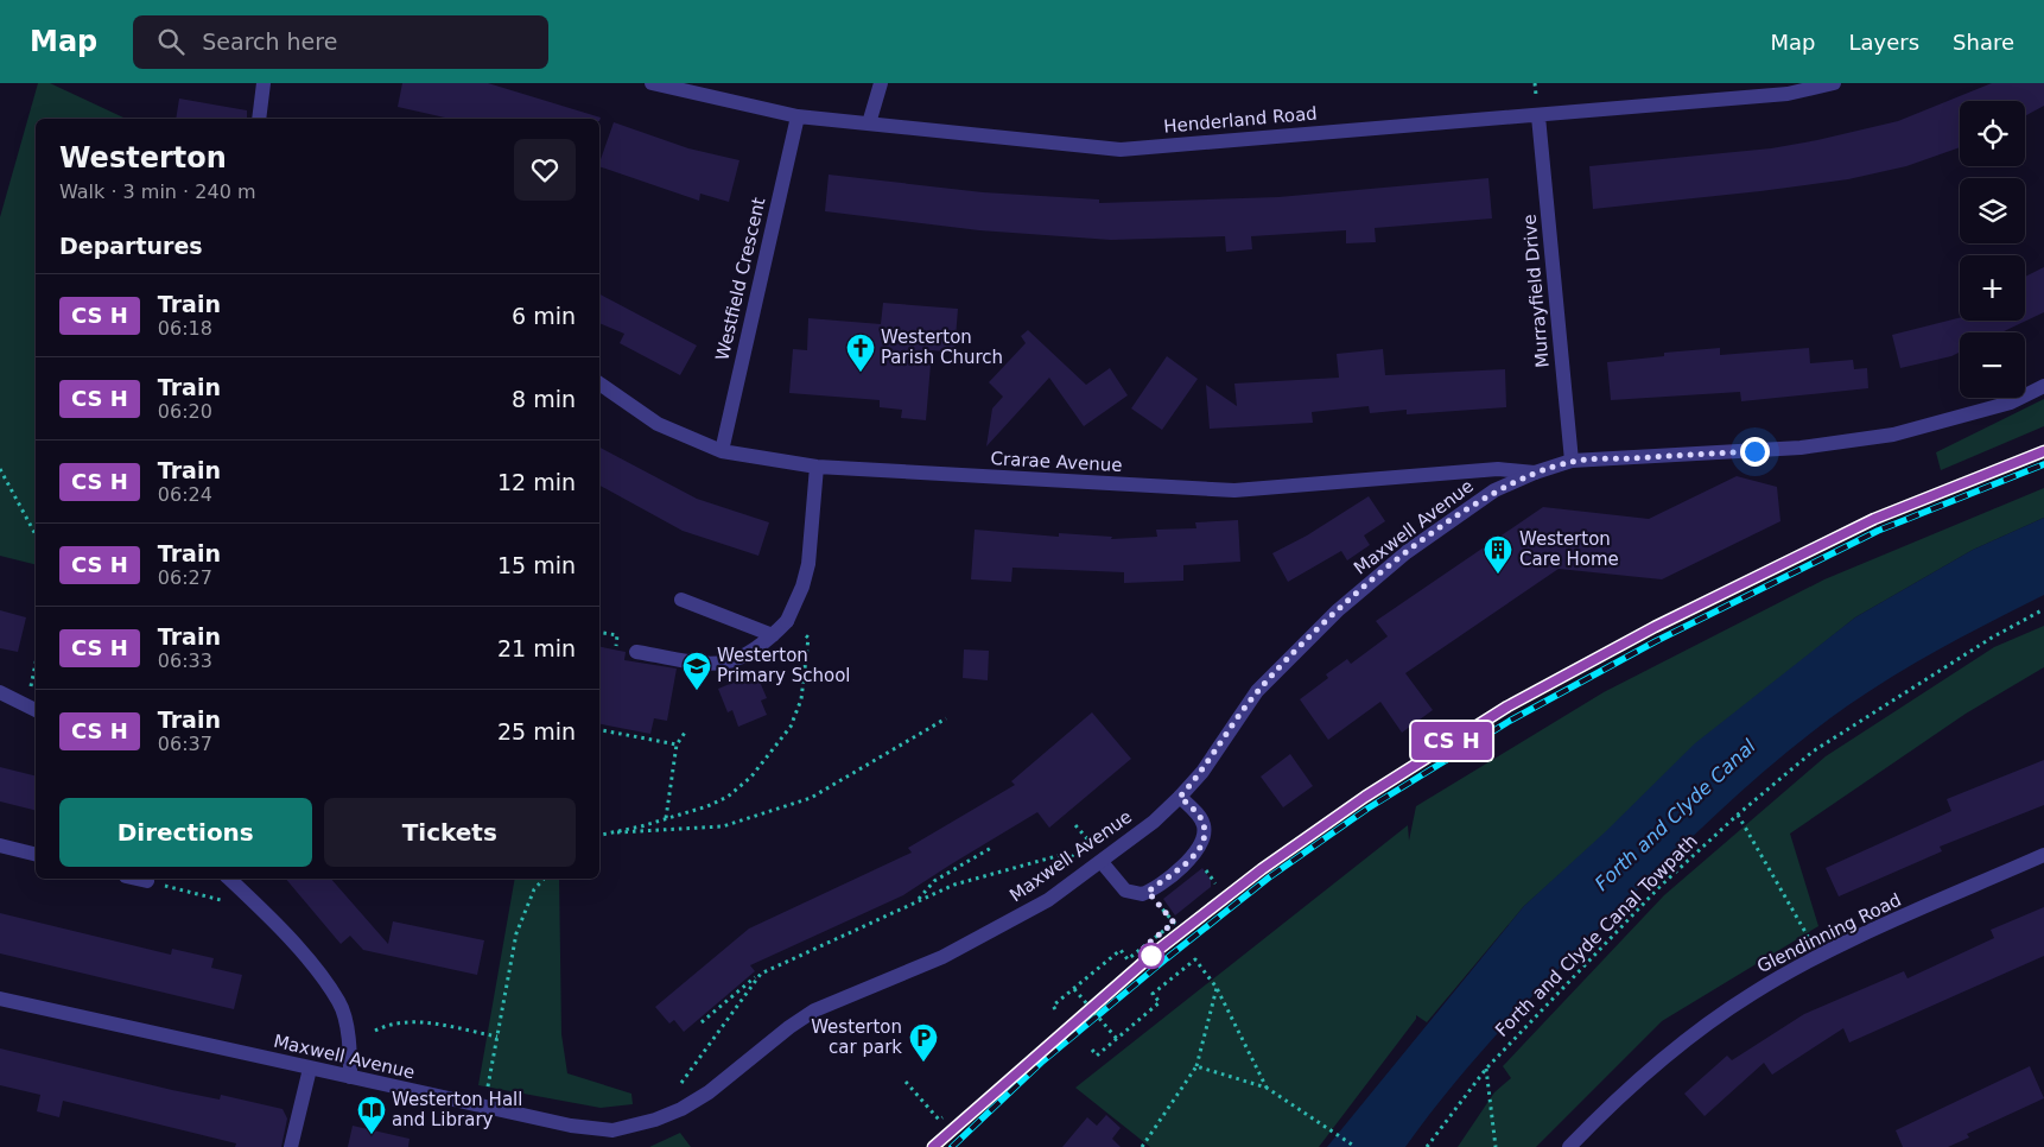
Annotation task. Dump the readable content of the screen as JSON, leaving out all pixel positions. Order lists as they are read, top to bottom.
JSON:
{
  "streets": {
    "street": [
      "Henderland Road",
      "Westfield Crescent",
      "Murrayfield Drive",
      "Crarae Avenue",
      "Maxwell Avenue",
      "Glendinning Road"
    ],
    "path": ["Forth and Clyde Canal Towpath"]
  },
  "crossings": [
    ["Henderland Road", "Westfield Crescent"],
    ["Henderland Road", "Murrayfield Drive"],
    ["Westfield Crescent", "Crarae Avenue"],
    ["Murrayfield Drive", "Maxwell Avenue"],
    ["Crarae Avenue", "Maxwell Avenue"]
  ],
  "water": ["Forth and Clyde Canal"],
  "places": {
    "church": ["Westerton Parish Church"],
    "building": ["Westerton Care Home"],
    "school or university": ["Westerton Primary School"],
    "parking": ["Westerton car park"],
    "library": ["Westerton Hall and Library"]
  },
  "page": {
    "header": "Map",
    "search": "Search here",
    "nav": ["Map", "Layers", "Share"],
    "on_map": "CS H",
    "map_buttons": ["+", "−"],
    "heading": [
      ["Westerton", "Walk · 3 min · 240 m"],
      "Departures"
    ],
    "list": [
      {
        "mark": "CS H",
        "name": "Train",
        "note": "06:18",
        "value": "6 min"
      },
      {
        "mark": "CS H",
        "name": "Train",
        "note": "06:20",
        "value": "8 min"
      },
      {
        "mark": "CS H",
        "name": "Train",
        "note": "06:24",
        "value": "12 min"
      },
      {
        "mark": "CS H",
        "name": "Train",
        "note": "06:27",
        "value": "15 min"
      },
      {
        "mark": "CS H",
        "name": "Train",
        "note": "06:33",
        "value": "21 min"
      },
      {
        "mark": "CS H",
        "name": "Train",
        "note": "06:37",
        "value": "25 min"
      }
    ],
    "buttons": ["Directions", "Tickets"]
  }
}
